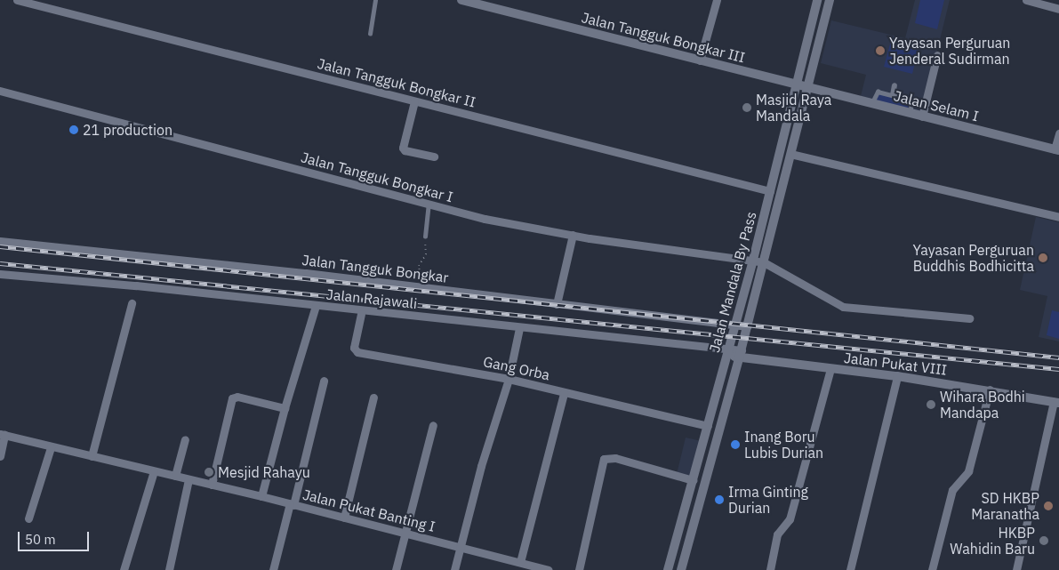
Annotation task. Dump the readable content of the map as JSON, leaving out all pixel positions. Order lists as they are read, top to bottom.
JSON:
{
  "streets": {
    "street": [
      "Jalan Tangguk Bongkar III",
      "Jalan Tangguk Bongkar II",
      "Jalan Selam I",
      "Jalan Tangguk Bongkar I",
      "Jalan Tangguk Bongkar",
      "Jalan Mandala By Pass",
      "Jalan Rajawali",
      "Jalan Pukat VIII",
      "Gang Orba",
      "Jalan Pukat Banting I"
    ]
  },
  "crossings": [
    ["Jalan Tangguk Bongkar III", "Jalan Selam I"],
    ["Jalan Tangguk Bongkar III", "Jalan Mandala By Pass"],
    ["Jalan Tangguk Bongkar II", "Jalan Mandala By Pass"],
    ["Jalan Selam I", "Jalan Mandala By Pass"],
    ["Jalan Tangguk Bongkar I", "Jalan Mandala By Pass"],
    ["Jalan Tangguk Bongkar", "Jalan Mandala By Pass"],
    ["Jalan Mandala By Pass", "Jalan Rajawali"],
    ["Jalan Mandala By Pass", "Jalan Pukat VIII"],
    ["Jalan Mandala By Pass", "Gang Orba"],
    ["Jalan Rajawali", "Jalan Pukat VIII"]
  ],
  "places": [
    "Yayasan Perguruan Jenderal Sudirman",
    "Masjid Raya Mandala",
    "21 production",
    "Yayasan Perguruan Buddhis Bodhicitta",
    "Wihara Bodhi Mandapa",
    "Inang Boru Lubis Durian",
    "Mesjid Rahayu",
    "Irma Ginting Durian",
    "SD HKBP Maranatha",
    "HKBP Wahidin Baru"
  ],
  "scale_bar": "50 m"
}
